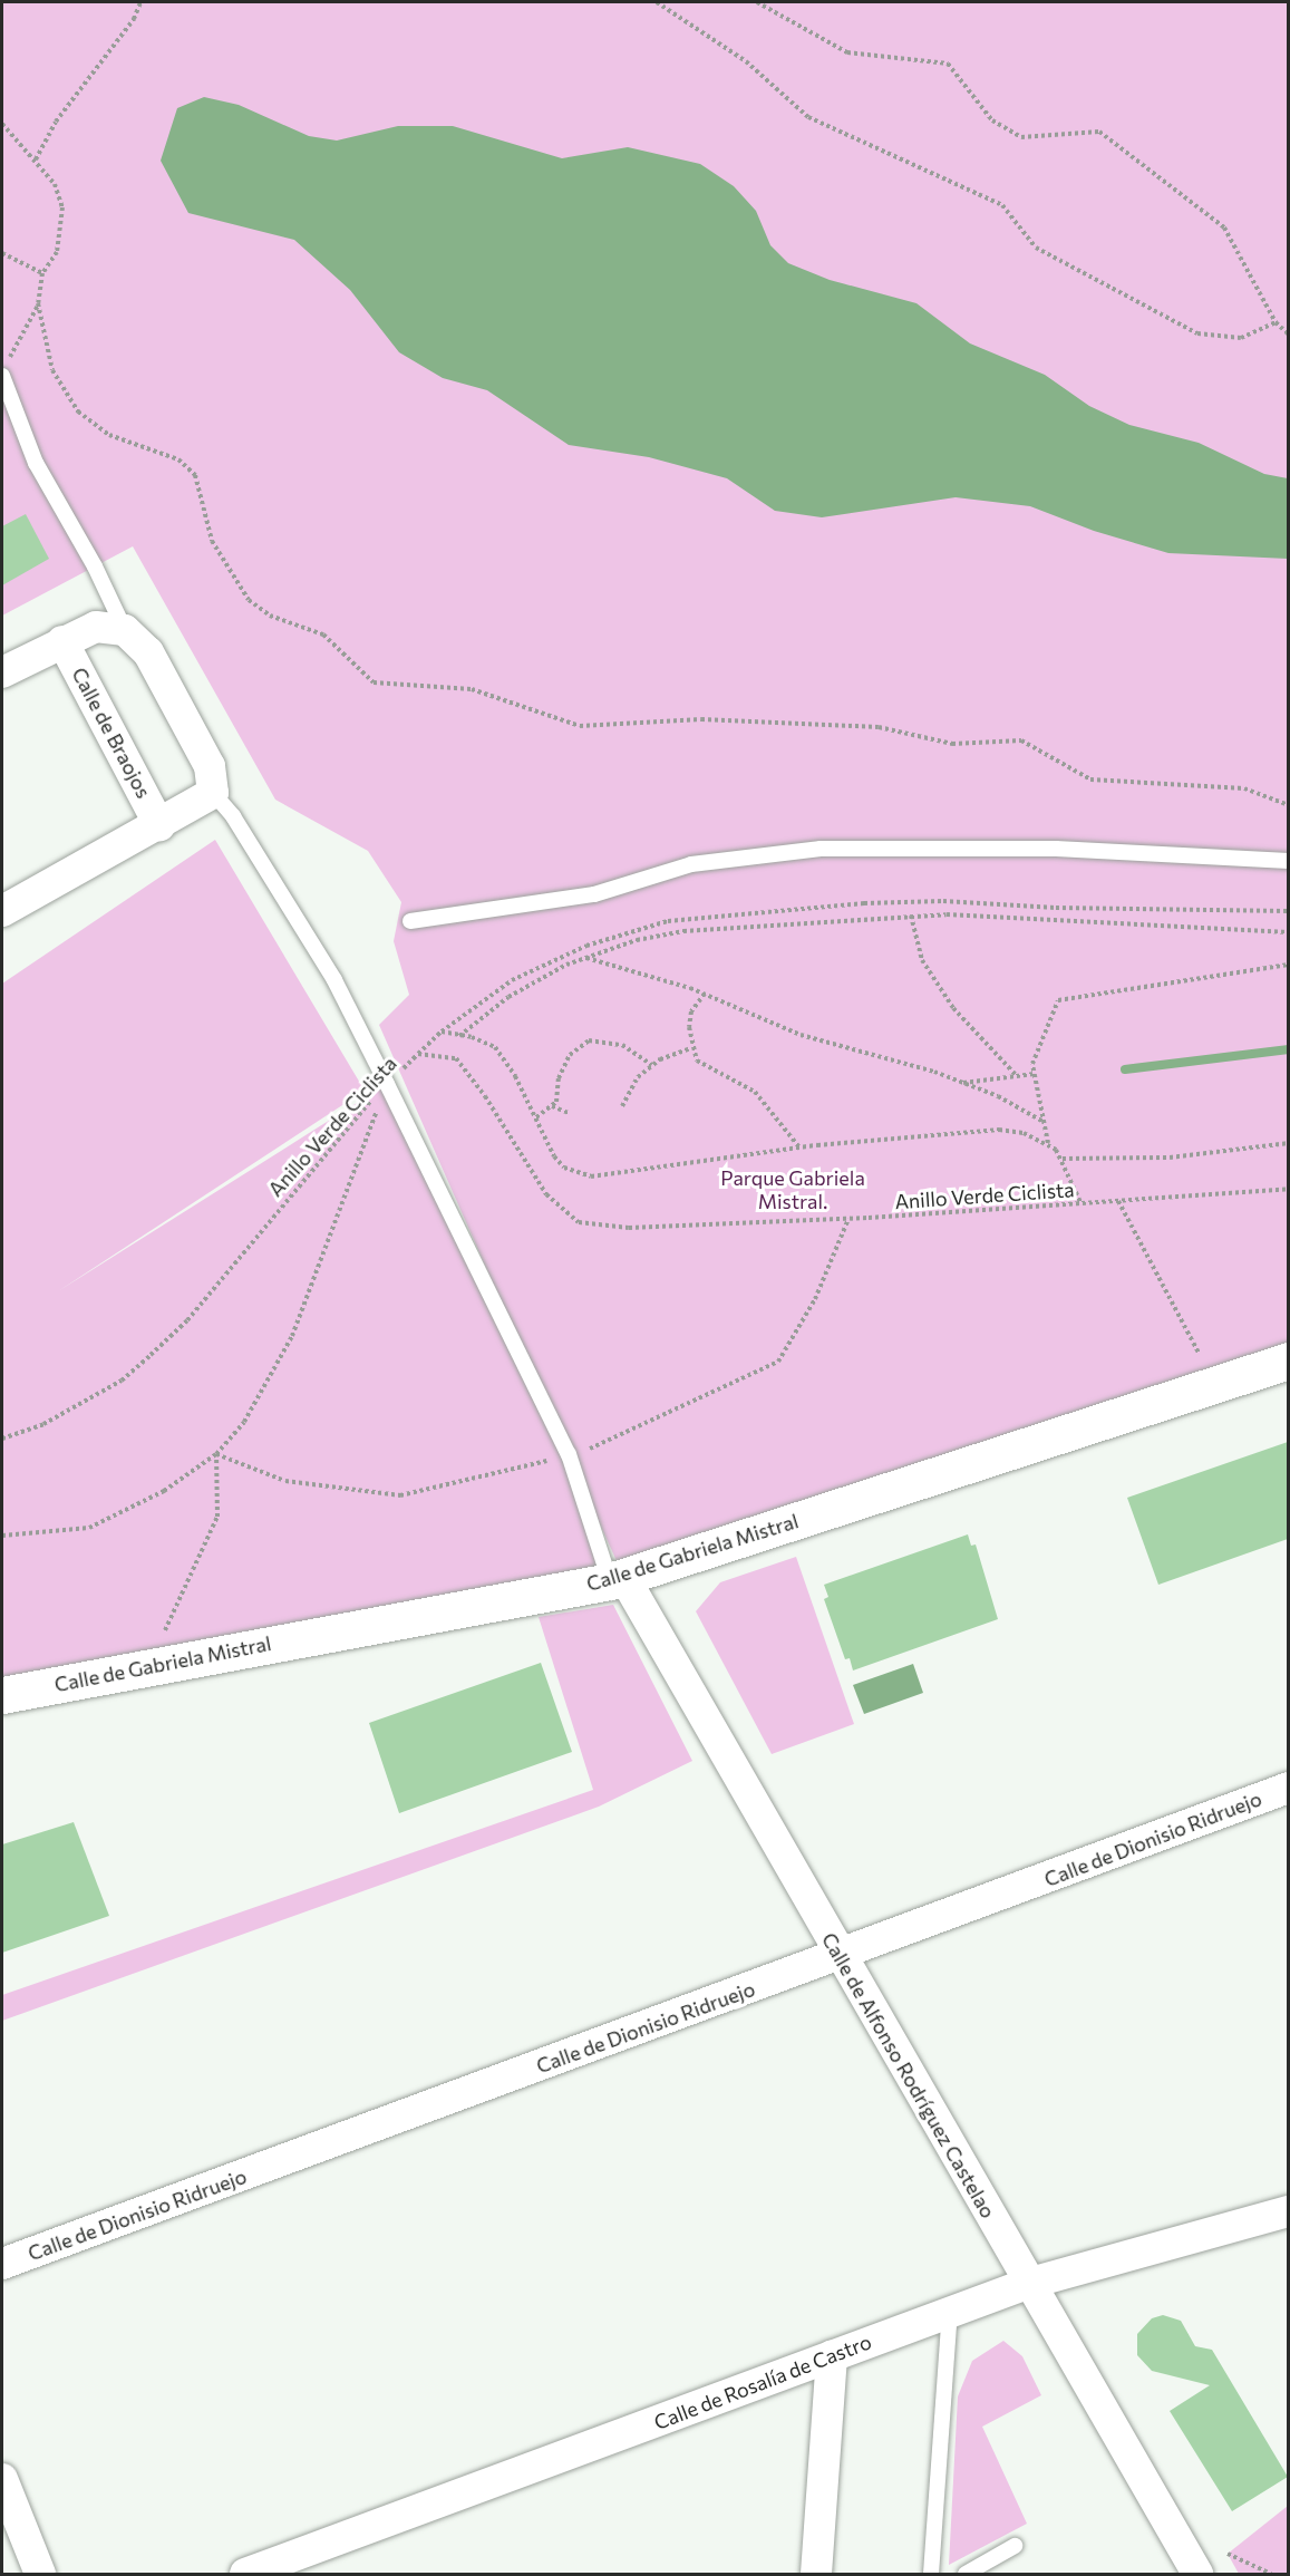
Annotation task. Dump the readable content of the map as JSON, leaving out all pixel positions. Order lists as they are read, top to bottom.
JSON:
{
  "streets": {
    "street": [
      "Calle de Braojos",
      "Calle de Gabriela Mistral",
      "Calle de Dionisio Ridruejo",
      "Calle de Alfonso Rodríguez Castelao",
      "Calle de Rosalía de Castro"
    ],
    "path": ["Anillo Verde Ciclista"]
  },
  "crossings": [
    ["Calle de Gabriela Mistral", "Calle de Alfonso Rodríguez Castelao"],
    ["Calle de Dionisio Ridruejo", "Calle de Alfonso Rodríguez Castelao"],
    ["Calle de Alfonso Rodríguez Castelao", "Calle de Rosalía de Castro"]
  ],
  "parks": ["Parque Gabriela Mistral."]
}
